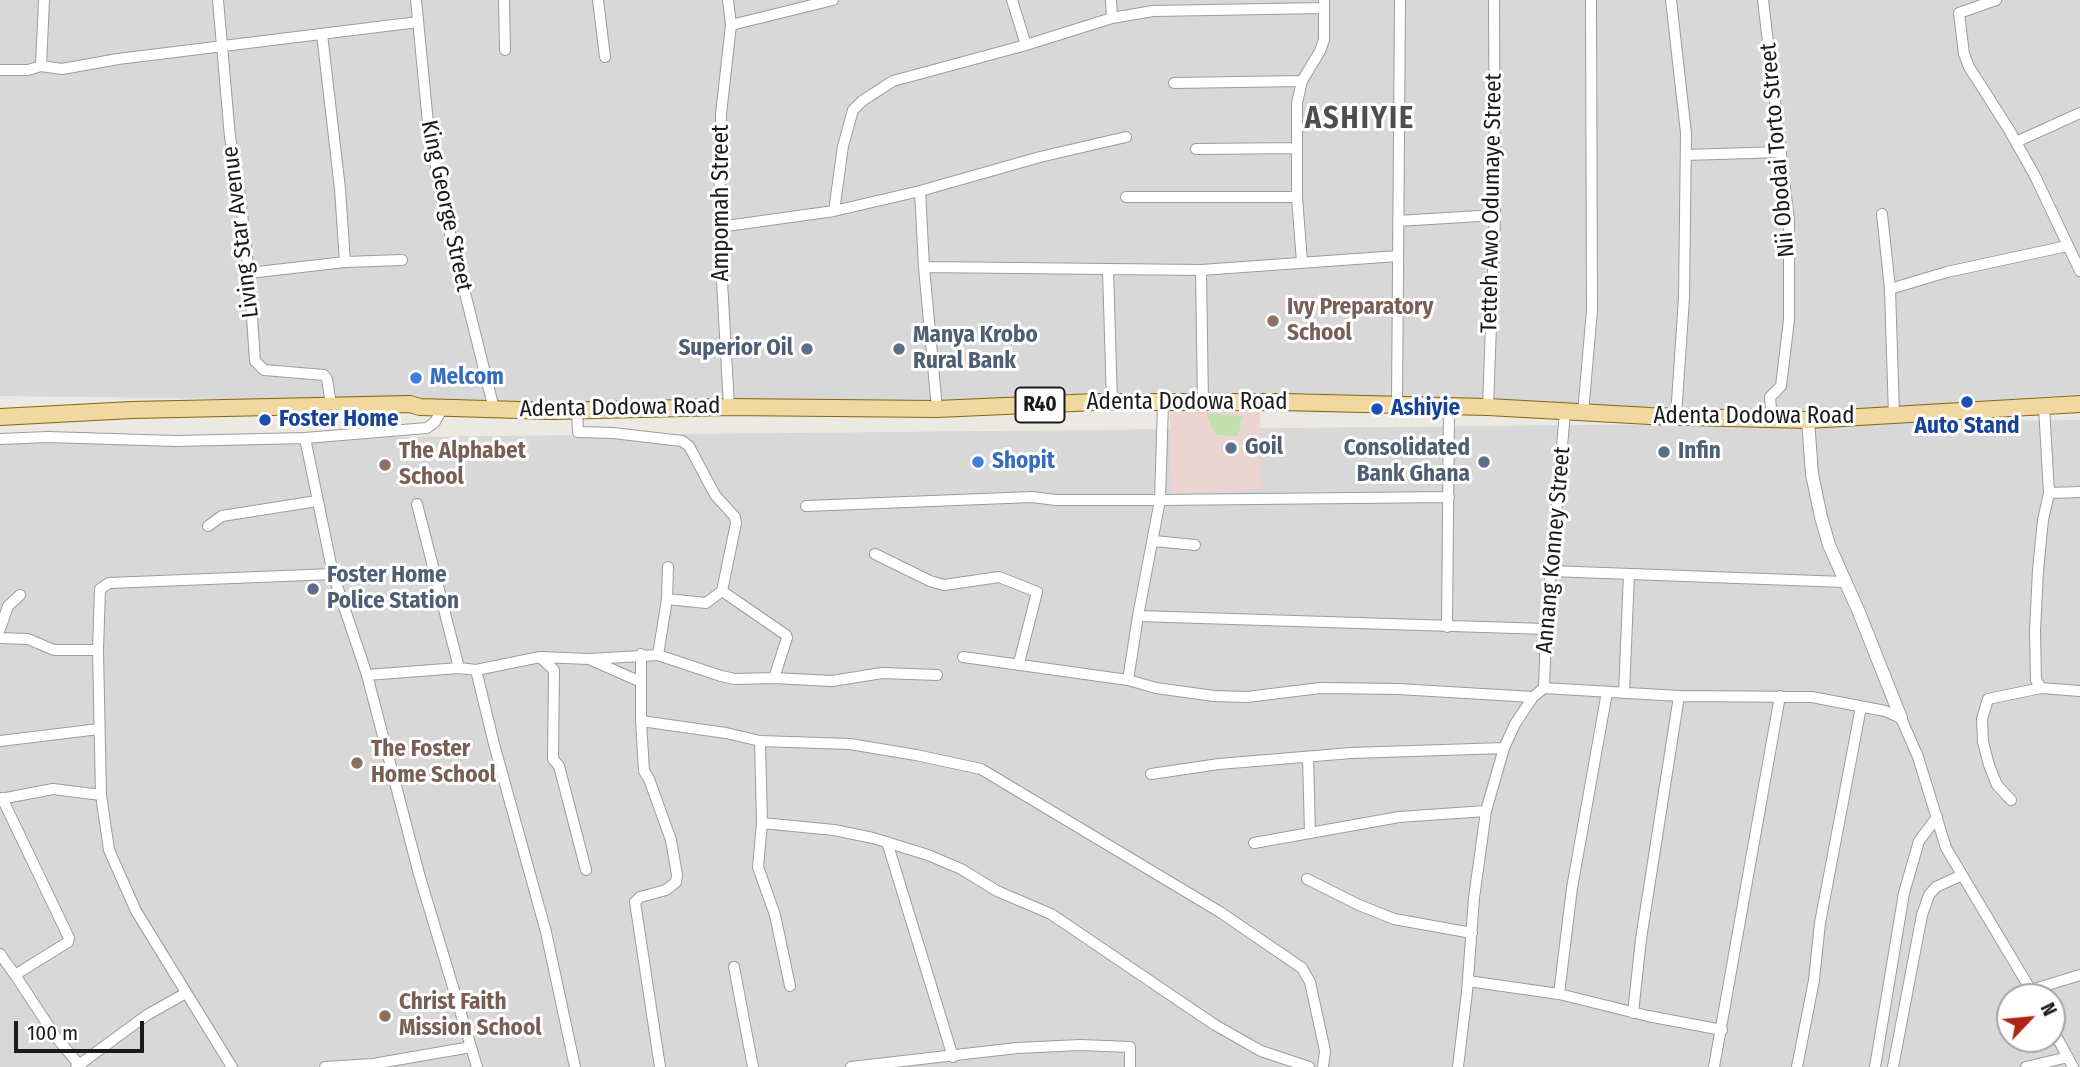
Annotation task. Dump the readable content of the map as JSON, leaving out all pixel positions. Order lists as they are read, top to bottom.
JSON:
{
  "streets": {
    "main road": ["Adenta Dodowa Road", "R40"],
    "street": [
      "Nii Obodai Torto Street",
      "Ampomah Street",
      "Tetteh Awo Odumaye Street",
      "King George Street",
      "Living Star Avenue",
      "Annang Konney Street"
    ]
  },
  "crossings": [
    ["Nii Obodai Torto Street", "Adenta Dodowa Road"],
    ["Ampomah Street", "Adenta Dodowa Road"],
    ["Tetteh Awo Odumaye Street", "Adenta Dodowa Road"],
    ["King George Street", "Adenta Dodowa Road"],
    ["Living Star Avenue", "Adenta Dodowa Road"],
    ["Adenta Dodowa Road", "Annang Konney Street"]
  ],
  "districts": ["ASHIYIE"],
  "places": [
    "Ivy Preparatory School",
    "Superior Oil",
    "Manya Krobo Rural Bank",
    "Melcom",
    "Auto Stand",
    "Ashiyie",
    "Foster Home",
    "Goil",
    "Infin",
    "Shopit",
    "Consolidated Bank Ghana",
    "The Alphabet School",
    "Foster Home Police Station",
    "The Foster Home School",
    "Christ Faith Mission School"
  ],
  "scale_bar": "100 m",
  "north": "top right"
}
